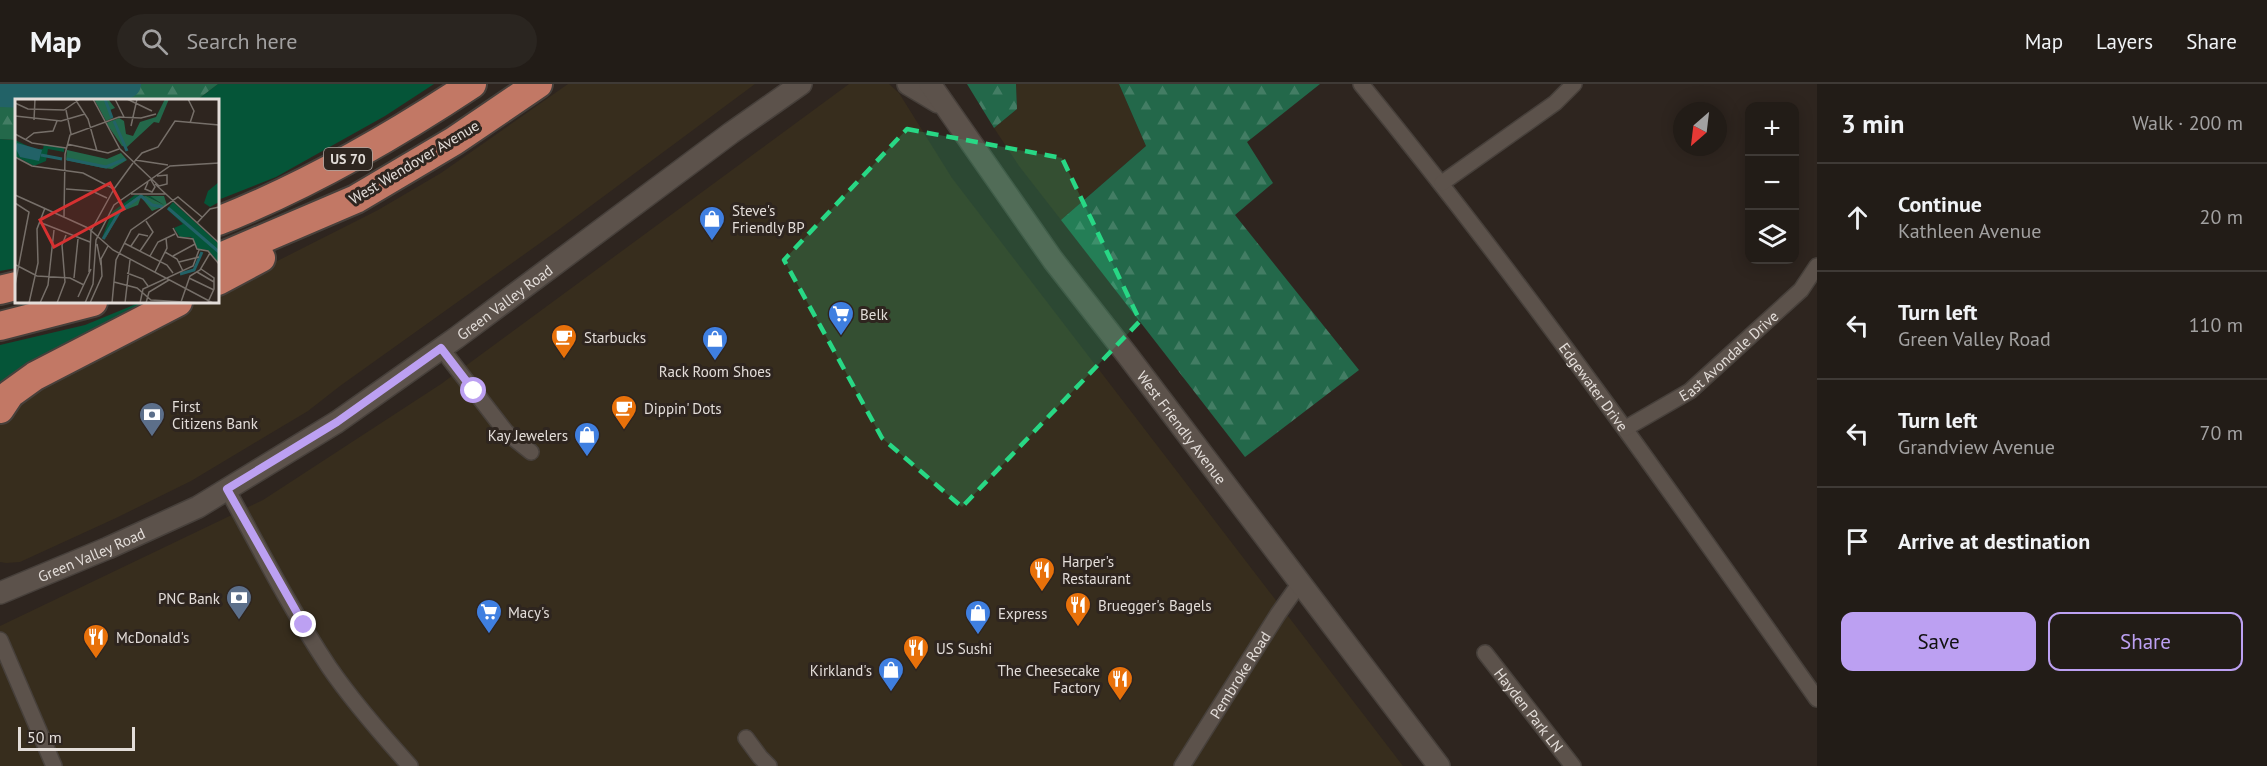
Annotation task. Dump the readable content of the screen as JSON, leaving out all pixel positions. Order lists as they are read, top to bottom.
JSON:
{
  "streets": {
    "highway": ["US 70", "West Wendover Avenue"],
    "main road": ["Green Valley Road", "West Friendly Avenue"],
    "street": [
      "East Avondale Drive",
      "Edgewater Drive",
      "Pembroke Road",
      "Hayden Park LN"
    ]
  },
  "crossings": [
    ["East Avondale Drive", "Edgewater Drive"],
    ["West Friendly Avenue", "Pembroke Road"]
  ],
  "places": {
    "shop": [
      "Steve's Friendly BP",
      "Rack Room Shoes",
      "Kay Jewelers",
      "Express",
      "Kirkland's"
    ],
    "supermarket": ["Belk", "Macy's"],
    "cafe": ["Starbucks", "Dippin' Dots"],
    "bank": ["First Citizens Bank", "PNC Bank"],
    "restaurant": [
      "Harper's Restaurant",
      "Bruegger's Bagels",
      "McDonald's",
      "US Sushi",
      "The Cheesecake Factory"
    ]
  },
  "scale_bar": "50 m",
  "north": "bottom left",
  "page": {
    "header": "Map",
    "search": "Search here",
    "nav": ["Map", "Layers", "Share"],
    "heading": ["3 min", "Walk · 200 m"],
    "map_buttons": ["+", "−"],
    "list": [
      ["Continue", "Kathleen Avenue", "20 m"],
      ["Turn left", "Green Valley Road", "110 m"],
      ["Turn left", "Grandview Avenue", "70 m"],
      "Arrive at destination"
    ],
    "buttons": ["Save", "Share"],
    "scale": "50 m"
  }
}
